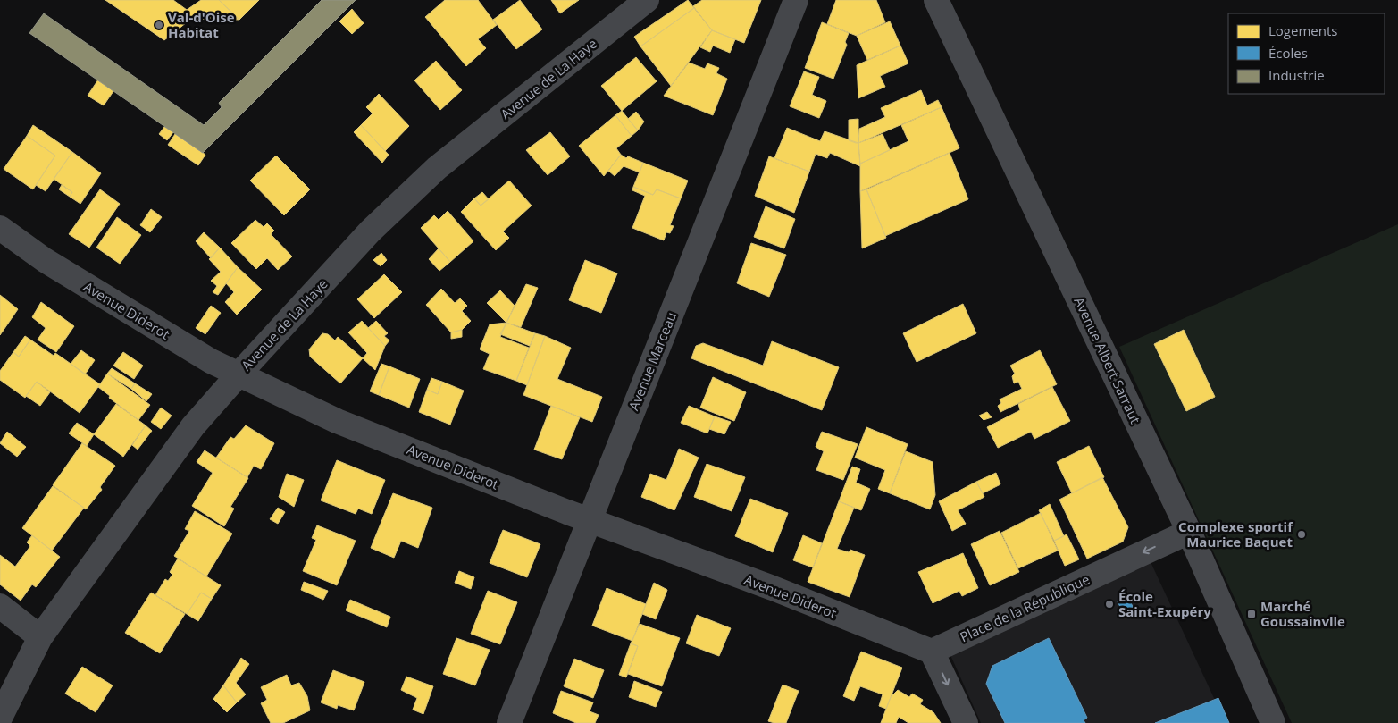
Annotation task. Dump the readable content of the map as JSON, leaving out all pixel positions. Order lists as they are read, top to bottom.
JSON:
{
  "streets": {
    "street": [
      "Avenue de La Haye",
      "Avenue Diderot",
      "Avenue Albert Sarraut",
      "Avenue Marceau",
      "Place de la République"
    ]
  },
  "crossings": [
    ["Avenue de La Haye", "Avenue Diderot"],
    ["Avenue Diderot", "Avenue Marceau"],
    ["Avenue Diderot", "Place de la République"],
    ["Avenue Albert Sarraut", "Place de la République"]
  ],
  "one_way": ["Place de la République"],
  "places": {
    "other": ["Val-d'Oise Habitat", "Complexe sportif Maurice Baquet", "École Saint-Exupéry"],
    "transit": ["Marché Goussainvlle"]
  },
  "legend": ["Logements", "Écoles", "Industrie"]
}
